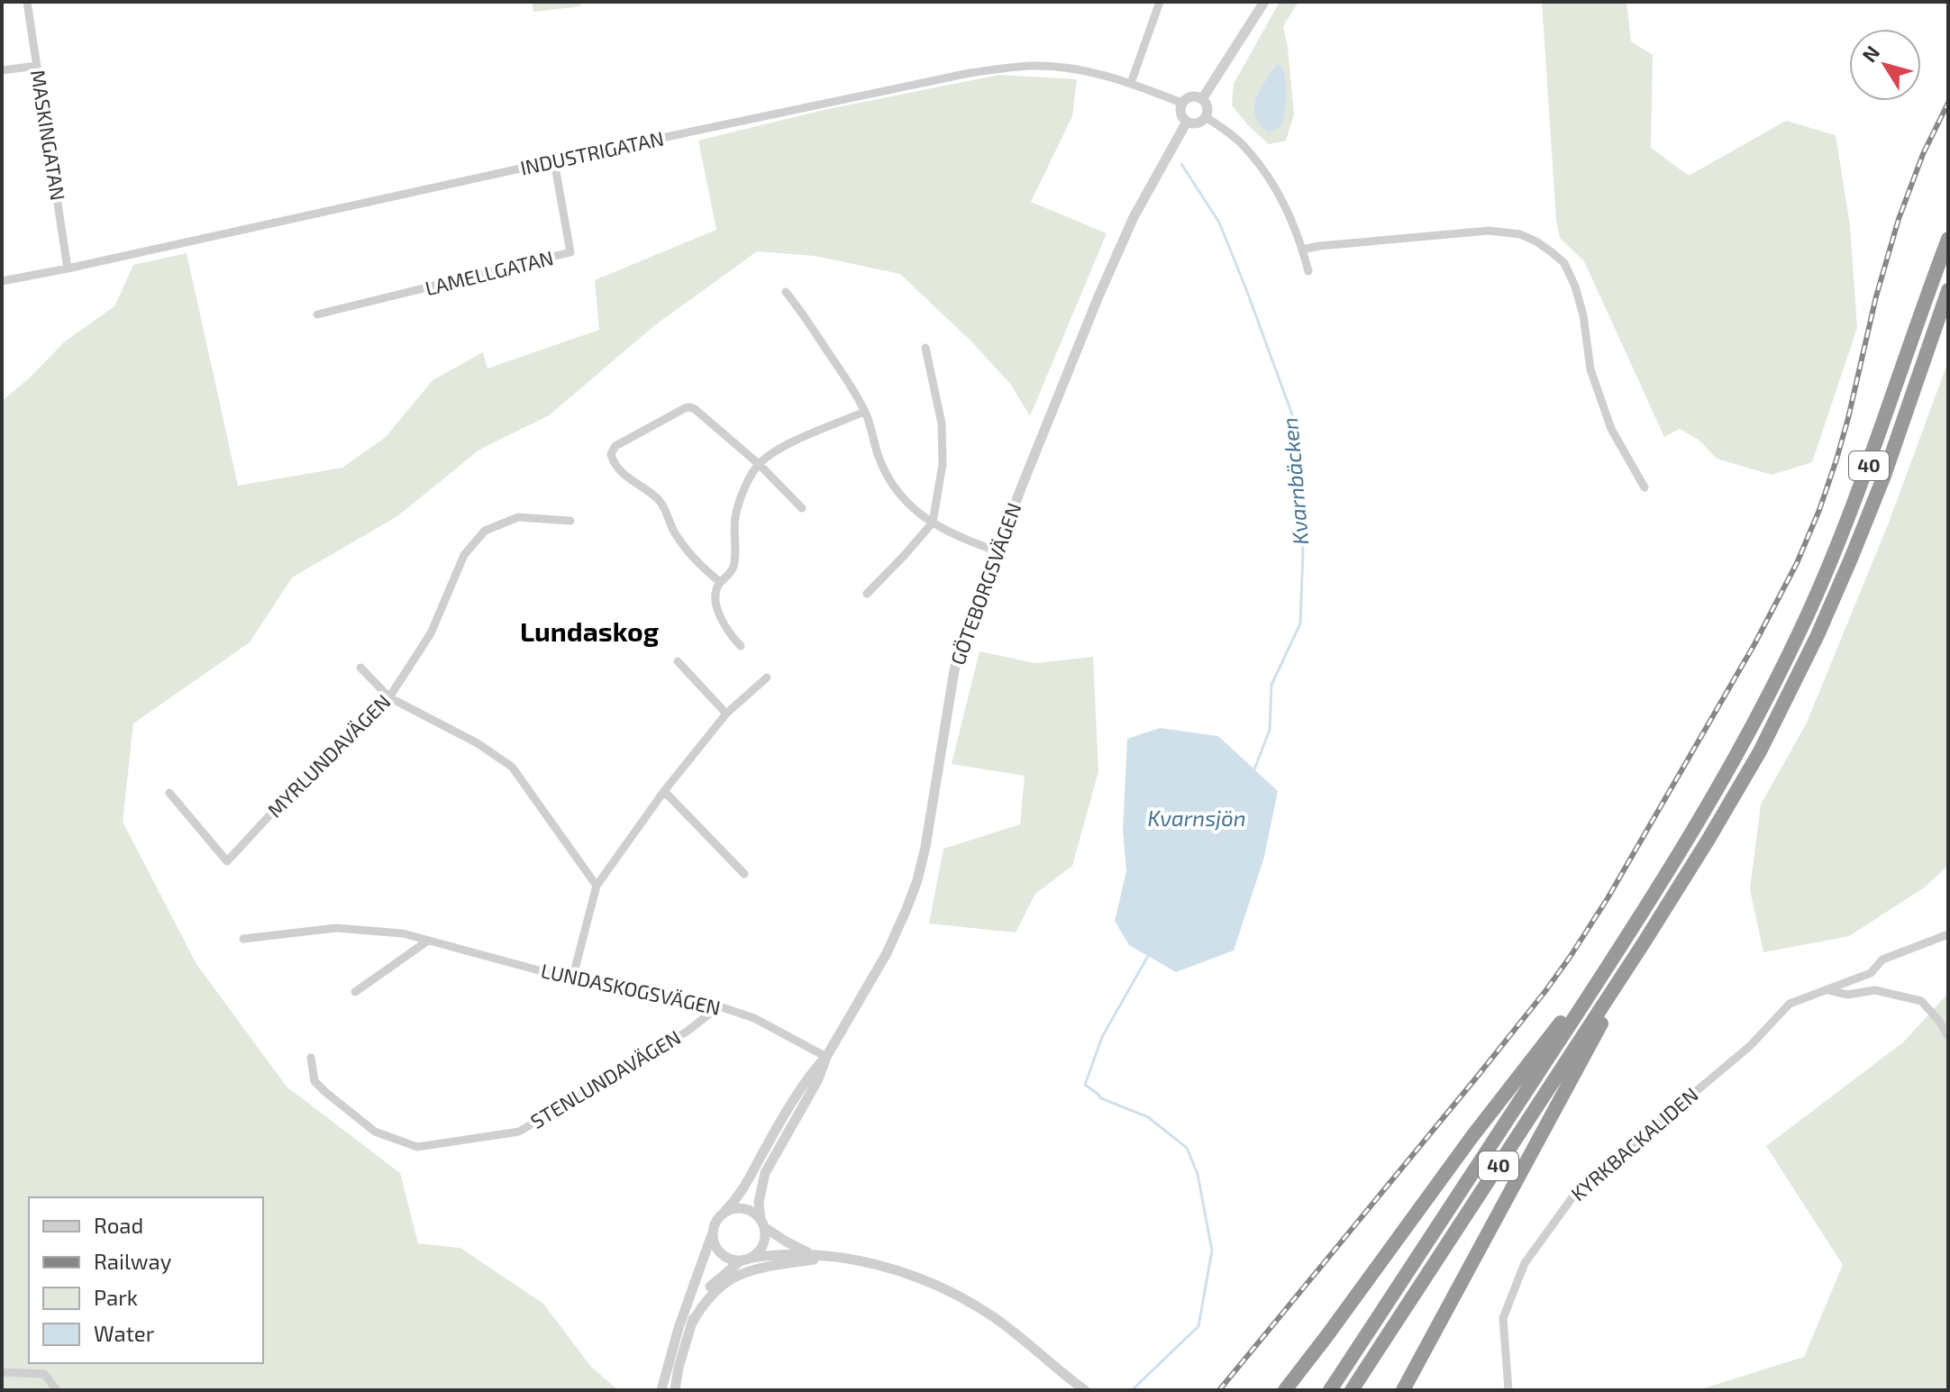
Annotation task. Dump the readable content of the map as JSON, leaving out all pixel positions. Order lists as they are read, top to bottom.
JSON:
{
  "streets": {
    "highway": ["40"],
    "street": [
      "MASKINGATAN",
      "INDUSTRIGATAN",
      "LAMELLGATAN",
      "GÖTEBORGSVÄGEN",
      "MYRLUNDAVÄGEN",
      "LUNDASKOGSVÄGEN",
      "STENLUNDAVÄGEN",
      "KYRKBACKALIDEN"
    ]
  },
  "crossings": [
    ["MASKINGATAN", "INDUSTRIGATAN"],
    ["INDUSTRIGATAN", "LAMELLGATAN"],
    ["INDUSTRIGATAN", "GÖTEBORGSVÄGEN"],
    ["GÖTEBORGSVÄGEN", "LUNDASKOGSVÄGEN"],
    ["LUNDASKOGSVÄGEN", "STENLUNDAVÄGEN"]
  ],
  "districts": ["Lundaskog"],
  "water": ["Kvarnbäcken", "Kvarnsjön"],
  "legend": [
    "Road",
    "Railway",
    "Park",
    "Water"
  ],
  "north": "top left"
}
